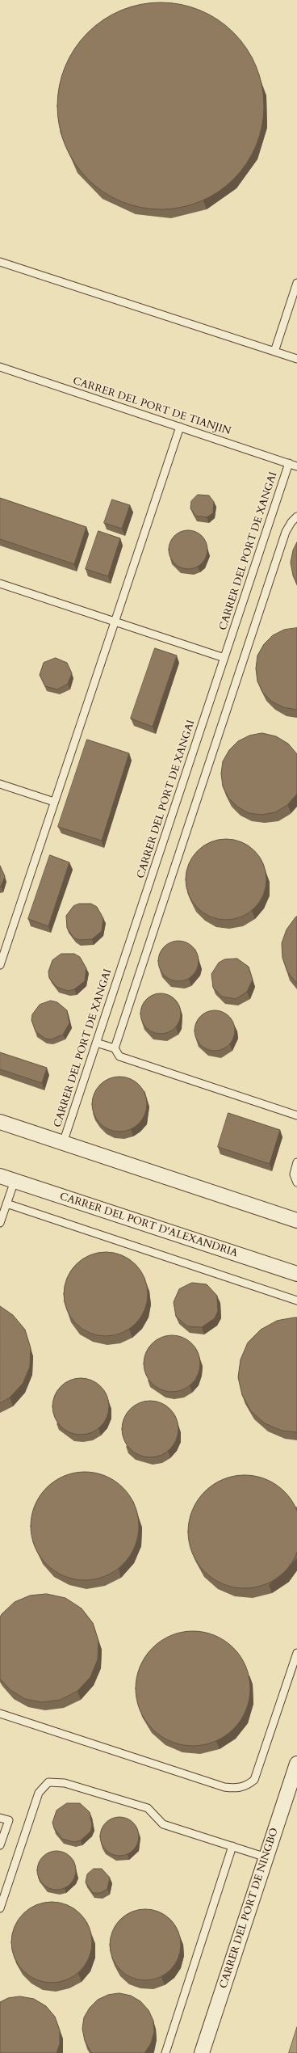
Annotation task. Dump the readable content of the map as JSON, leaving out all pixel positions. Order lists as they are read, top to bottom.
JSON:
{
  "streets": {
    "street": ["CARRER DEL PORT D'ALEXANDRIA", "CARRER DEL PORT DE NINGBO"],
    "lane": ["CARRER DEL PORT DE TIANJIN", "CARRER DEL PORT DE XANGAI"]
  },
  "crossings": [
    ["CARRER DEL PORT DE TIANJIN", "CARRER DEL PORT DE XANGAI"]
  ]
}
